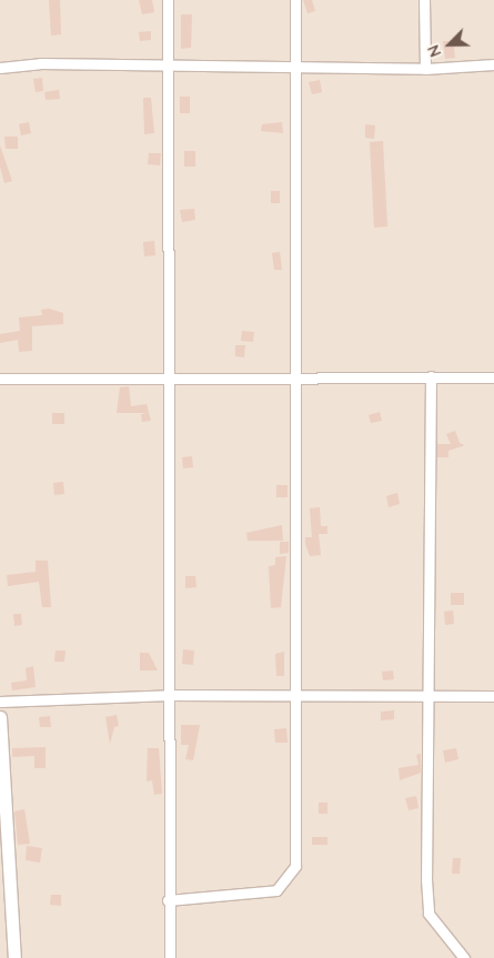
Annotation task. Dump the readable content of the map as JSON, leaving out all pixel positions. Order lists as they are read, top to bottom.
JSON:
{
  "north": "bottom left"
}
